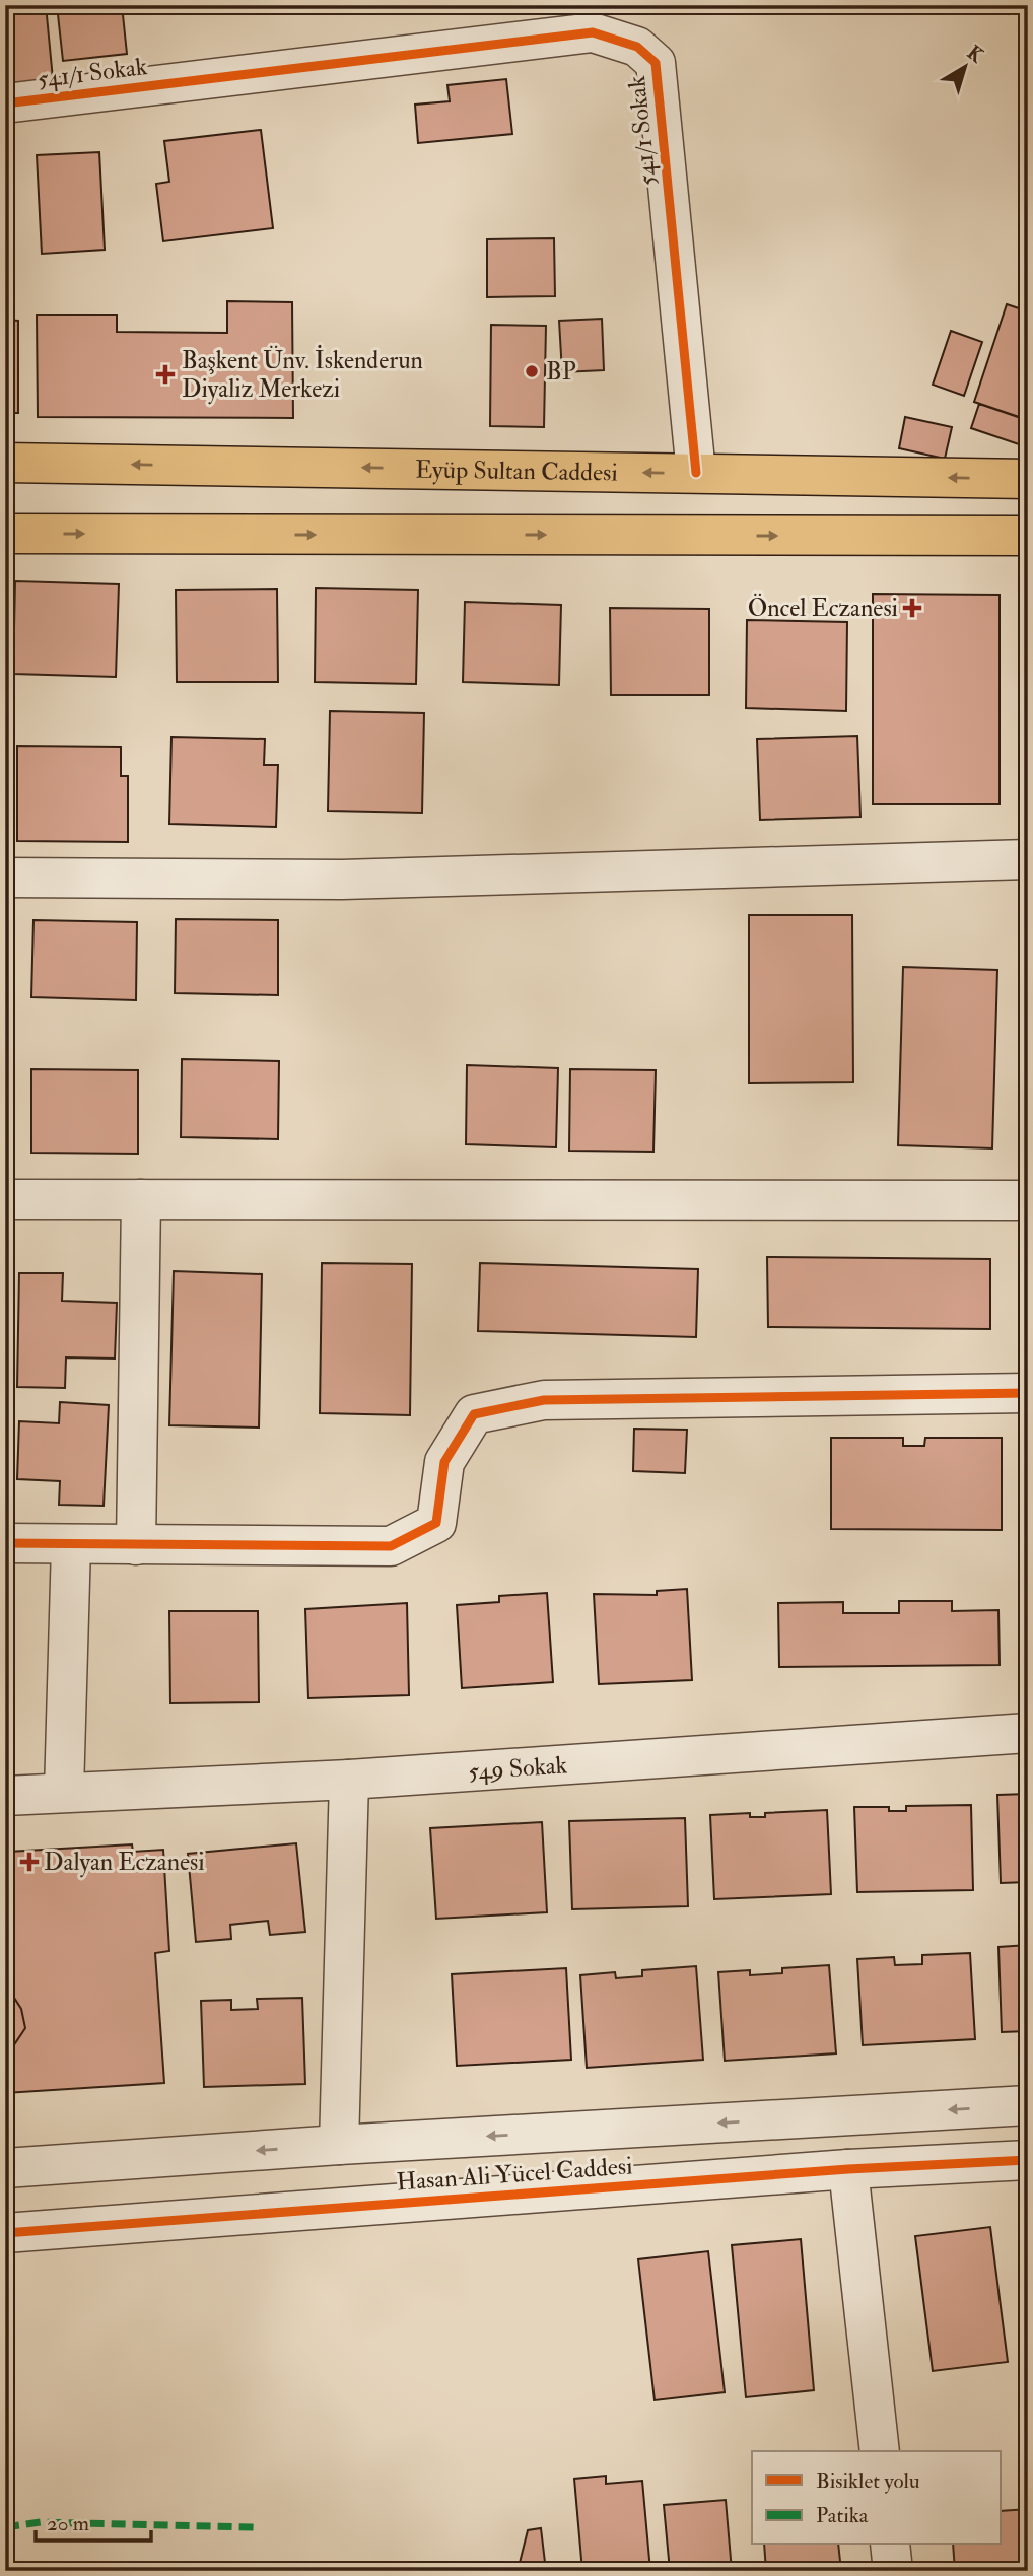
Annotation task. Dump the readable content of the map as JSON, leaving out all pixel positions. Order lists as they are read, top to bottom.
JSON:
{
  "streets": {
    "main road": ["Eyüp Sultan Caddesi"],
    "street": ["541/1 Sokak", "549 Sokak", "Hasan Ali Yücel Caddesi"]
  },
  "crossings": [
    ["541/1 Sokak", "Eyüp Sultan Caddesi"]
  ],
  "places": {
    "other": ["BP"],
    "health": ["Başkent Ünv. İskenderun Diyaliz Merkezi", "Öncel Eczanesi", "Dalyan Eczanesi"]
  },
  "legend": ["Bisiklet yolu", "Patika"],
  "scale_bar": "20 m",
  "north": "top right"
}
